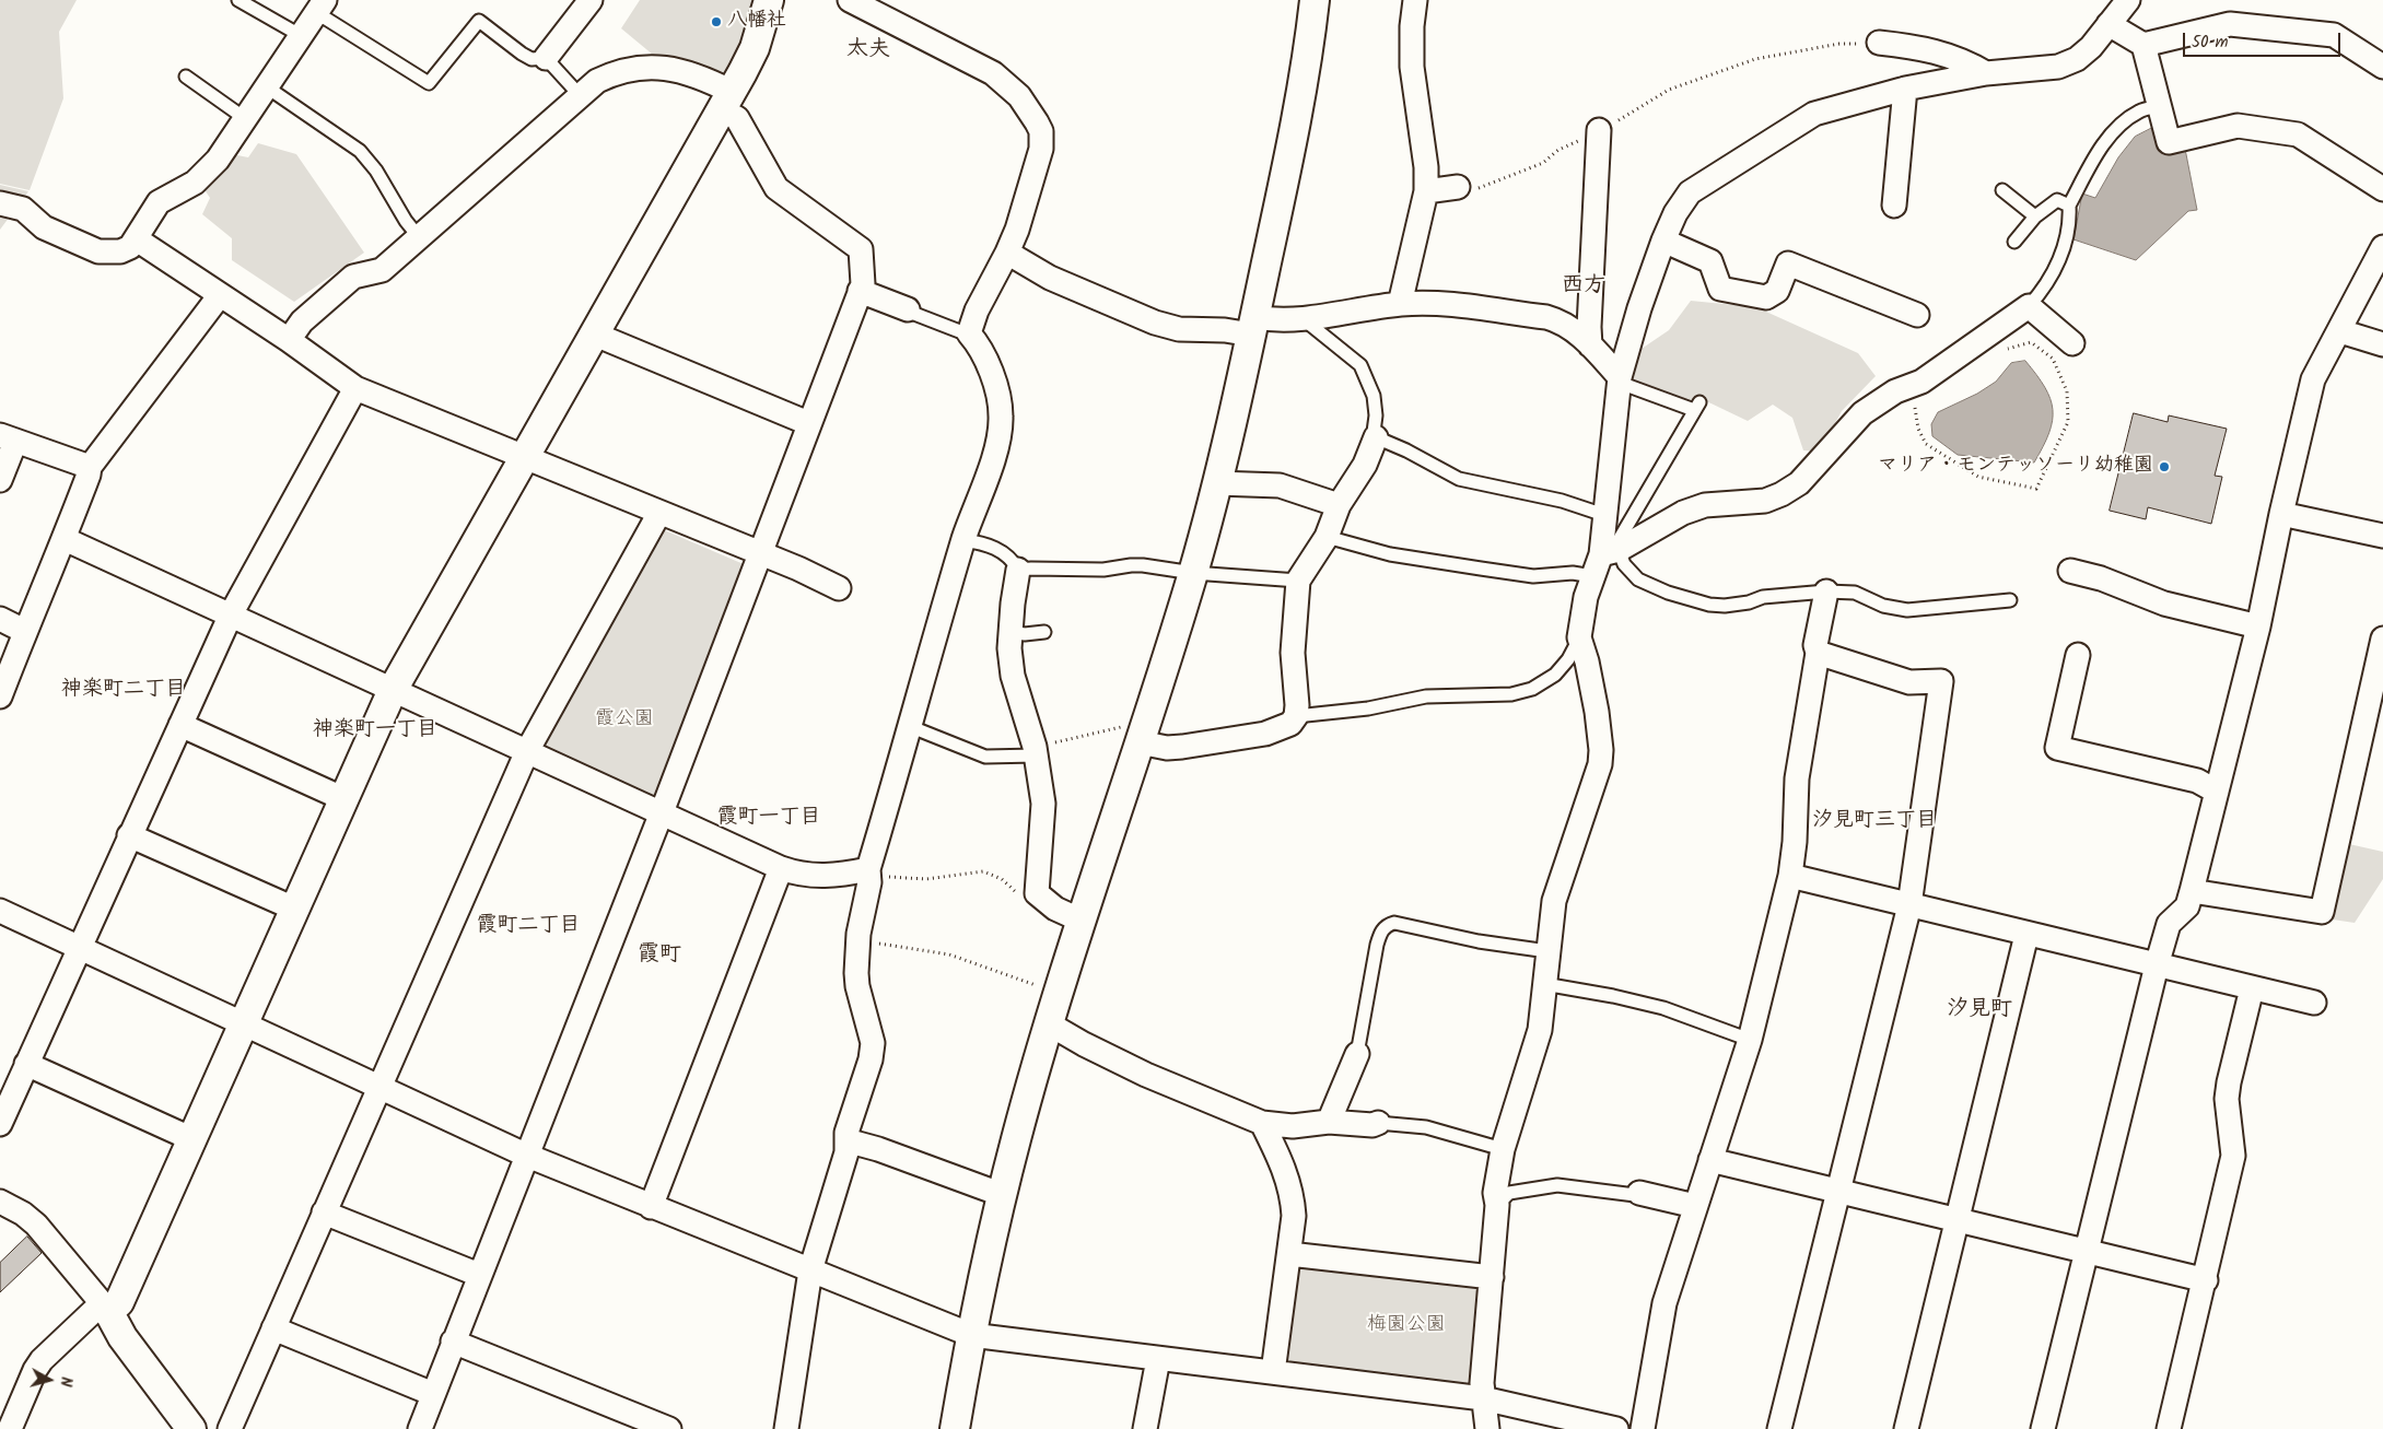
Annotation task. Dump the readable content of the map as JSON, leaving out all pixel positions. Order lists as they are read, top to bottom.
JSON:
{
  "districts": [
    "太夫",
    "西方",
    "神楽町二丁目",
    "神楽町一丁目",
    "霞町一丁目",
    "汐見町三丁目",
    "霞町二丁目",
    "霞町",
    "汐見町"
  ],
  "parks": ["霞公園", "梅園公園"],
  "places": ["八幡社", "マリア・モンテッソーリ幼稚園"],
  "scale_bar": "50 m",
  "north": "right"
}
